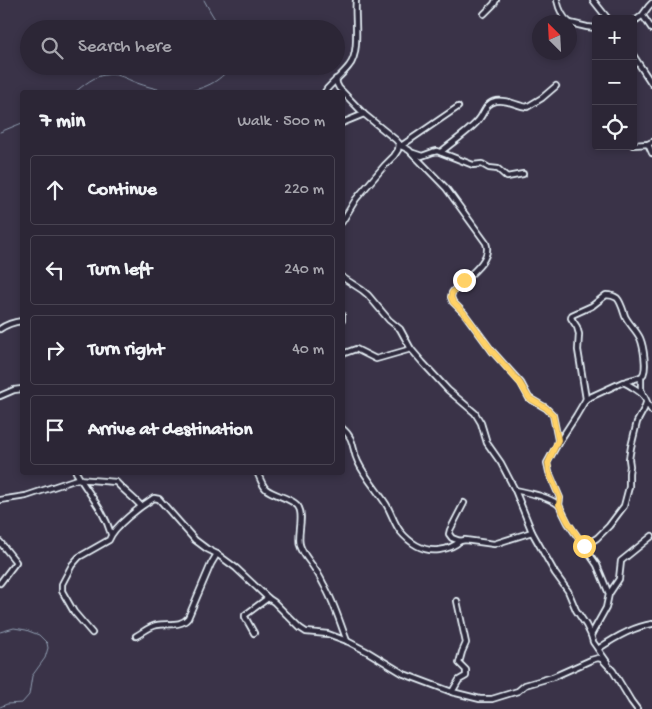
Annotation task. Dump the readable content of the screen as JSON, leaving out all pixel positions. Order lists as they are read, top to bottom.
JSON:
{
  "north": "top left",
  "page": {
    "map_buttons": ["+", "−"],
    "search": "Search here",
    "heading": ["7 min", "Walk · 500 m"],
    "list": [
      ["Continue", "220 m"],
      ["Turn left", "240 m"],
      ["Turn right", "40 m"],
      "Arrive at destination"
    ]
  }
}
